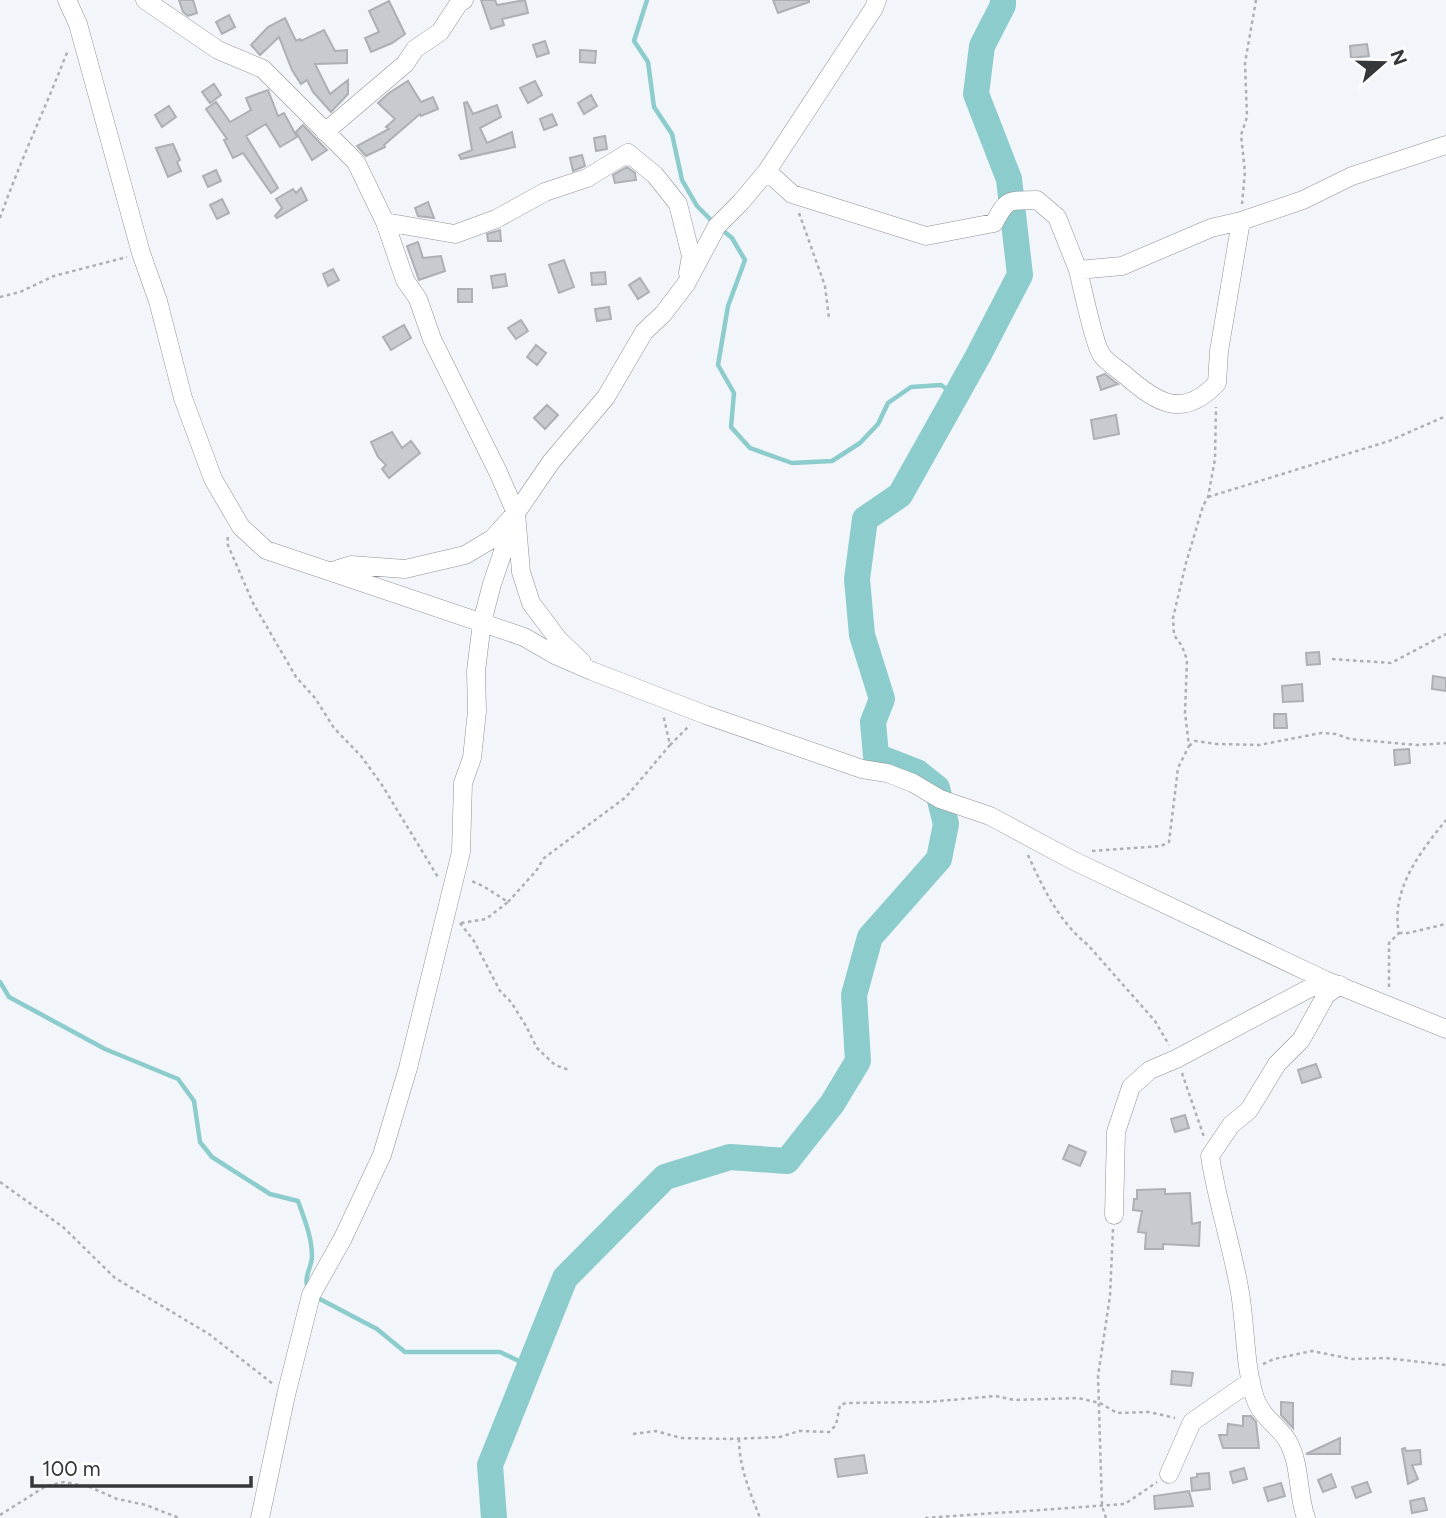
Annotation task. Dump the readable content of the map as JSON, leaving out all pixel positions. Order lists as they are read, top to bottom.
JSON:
{
  "scale_bar": "100 m",
  "north": "right"
}
